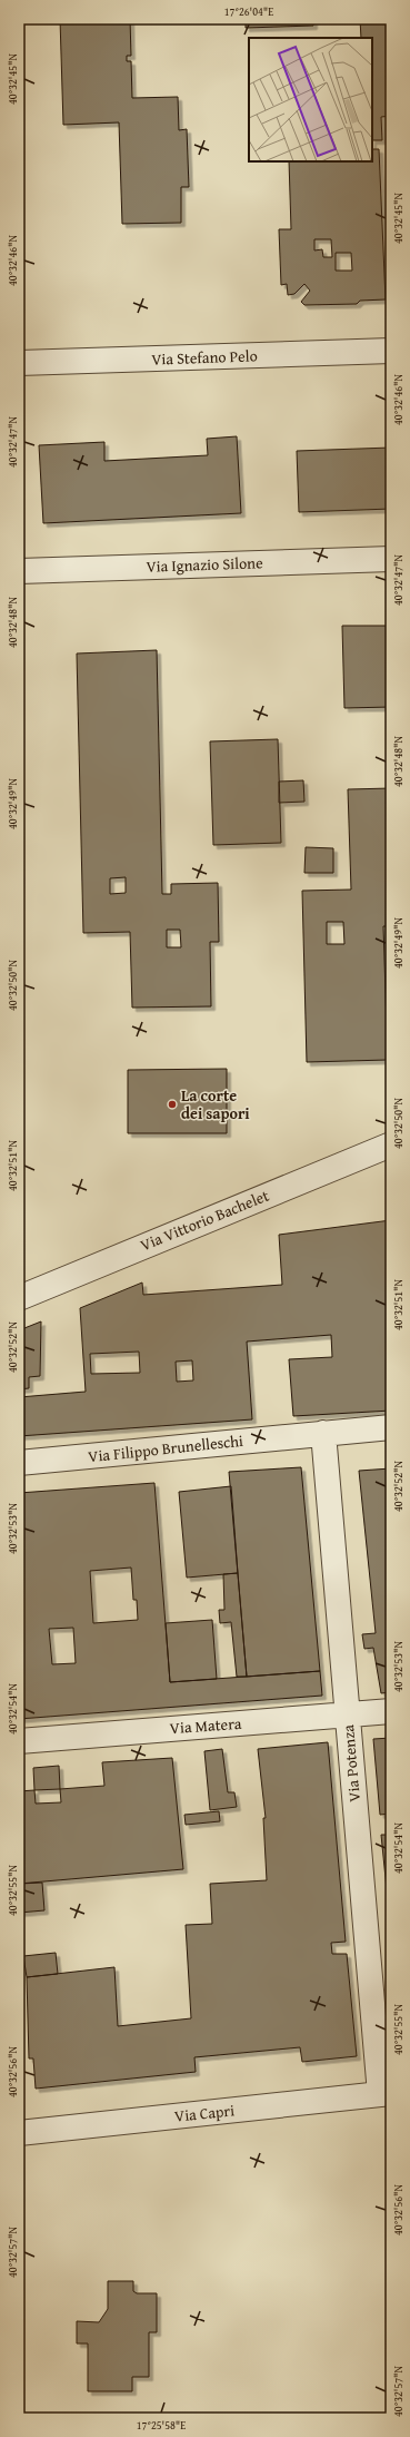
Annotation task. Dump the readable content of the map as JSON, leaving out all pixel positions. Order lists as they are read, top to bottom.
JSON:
{
  "streets": {
    "street": [
      "Via Stefano Pelo",
      "Via Ignazio Silone",
      "Via Vittorio Bachelet",
      "Via Filippo Brunelleschi",
      "Via Matera",
      "Via Potenza",
      "Via Capri"
    ]
  },
  "crossings": [
    ["Via Filippo Brunelleschi", "Via Potenza"],
    ["Via Matera", "Via Potenza"],
    ["Via Potenza", "Via Capri"]
  ],
  "places": ["La corte dei sapori"],
  "coordinates": [
    "17°26'04\"E",
    "40°32'45\"N",
    "40°32'46\"N",
    "40°32'47\"N",
    "40°32'48\"N",
    "40°32'49\"N",
    "40°32'50\"N",
    "40°32'51\"N",
    "40°32'52\"N",
    "40°32'53\"N",
    "40°32'54\"N",
    "40°32'55\"N",
    "40°32'56\"N",
    "40°32'57\"N",
    "17°25'58\"E"
  ]
}
